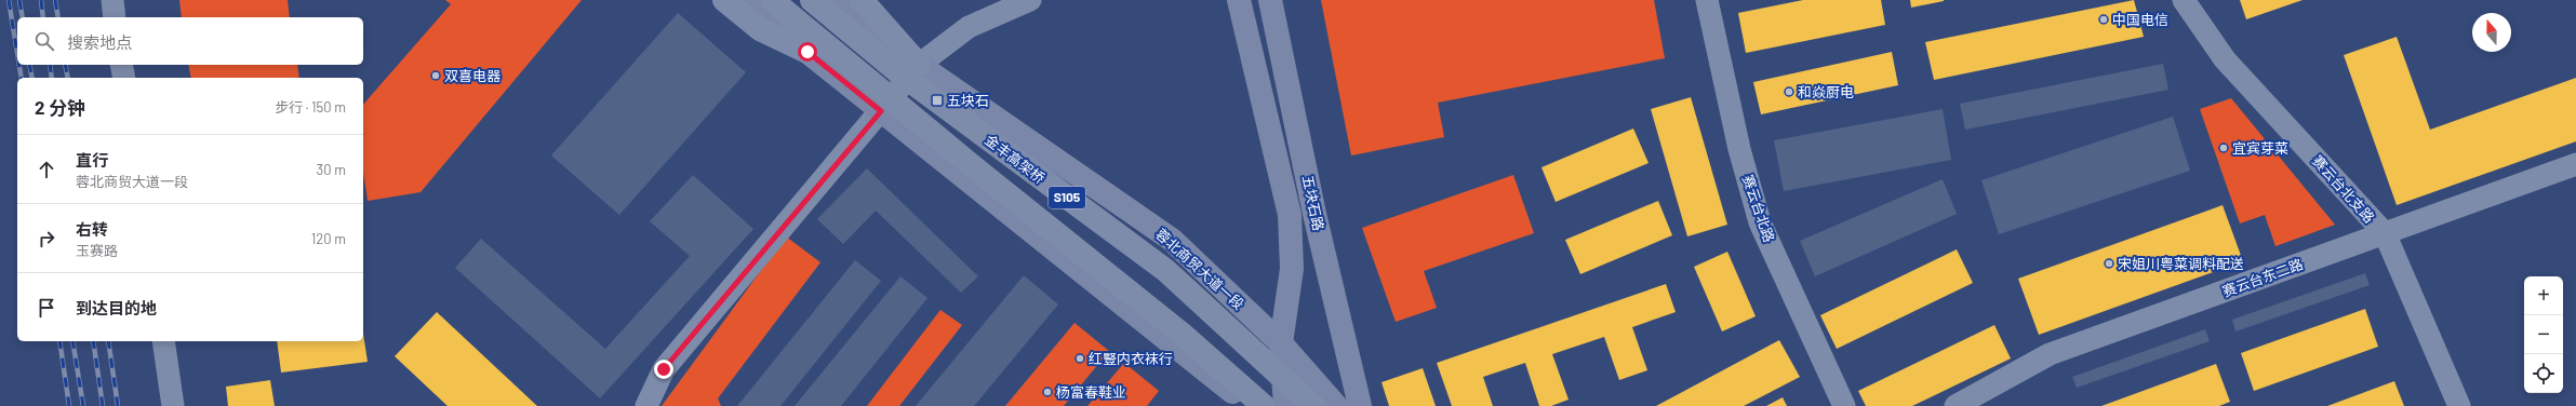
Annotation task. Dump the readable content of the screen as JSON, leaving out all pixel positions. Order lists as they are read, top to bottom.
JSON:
{
  "streets": {
    "highway": ["金丰高架桥", "S105"],
    "main road": ["五块石路", "蓉北商贸大道一段"],
    "street": ["赛云台北支路", "赛云台北路", "赛云台东二路"]
  },
  "crossings": [
    ["赛云台北支路", "赛云台东二路"],
    ["五块石路", "蓉北商贸大道一段"]
  ],
  "places": {
    "other": [
      "中国电信",
      "双喜电器",
      "和焱厨电",
      "宜宾芽菜",
      "宋姐川粤菜调料配送",
      "红豎内衣袜行",
      "杨富春鞋业"
    ],
    "transit": ["五块石"]
  },
  "north": "top",
  "page": {
    "search": "搜索地点",
    "heading": ["2 分钟", "步行 · 150 m"],
    "list": [
      ["直行", "蓉北商贸大道一段", "30 m"],
      ["右转", "玉赛路", "120 m"],
      "到达目的地"
    ],
    "map_buttons": ["+", "−"]
  }
}
